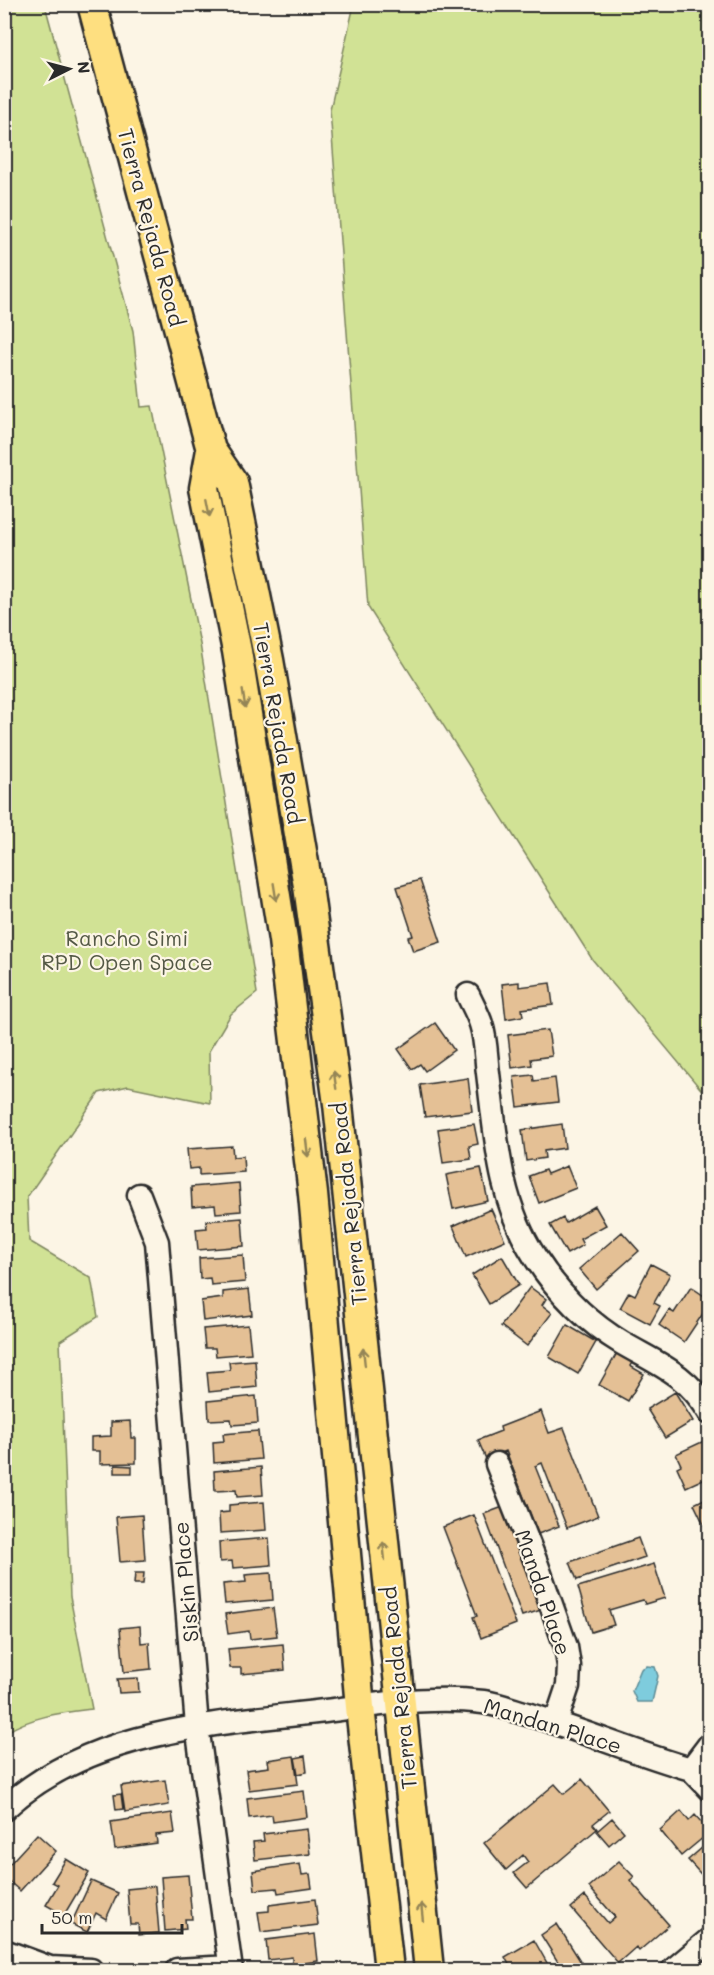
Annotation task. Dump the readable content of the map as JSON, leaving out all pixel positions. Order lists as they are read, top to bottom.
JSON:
{
  "streets": {
    "main road": ["Tierra Rejada Road"],
    "street": ["Siskin Place", "Manda Place", "Mandan Place"]
  },
  "crossings": [
    ["Tierra Rejada Road", "Mandan Place"],
    ["Siskin Place", "Mandan Place"],
    ["Manda Place", "Mandan Place"]
  ],
  "parks": ["Rancho Simi RPD Open Space"],
  "scale_bar": "50 m",
  "north": "right"
}
